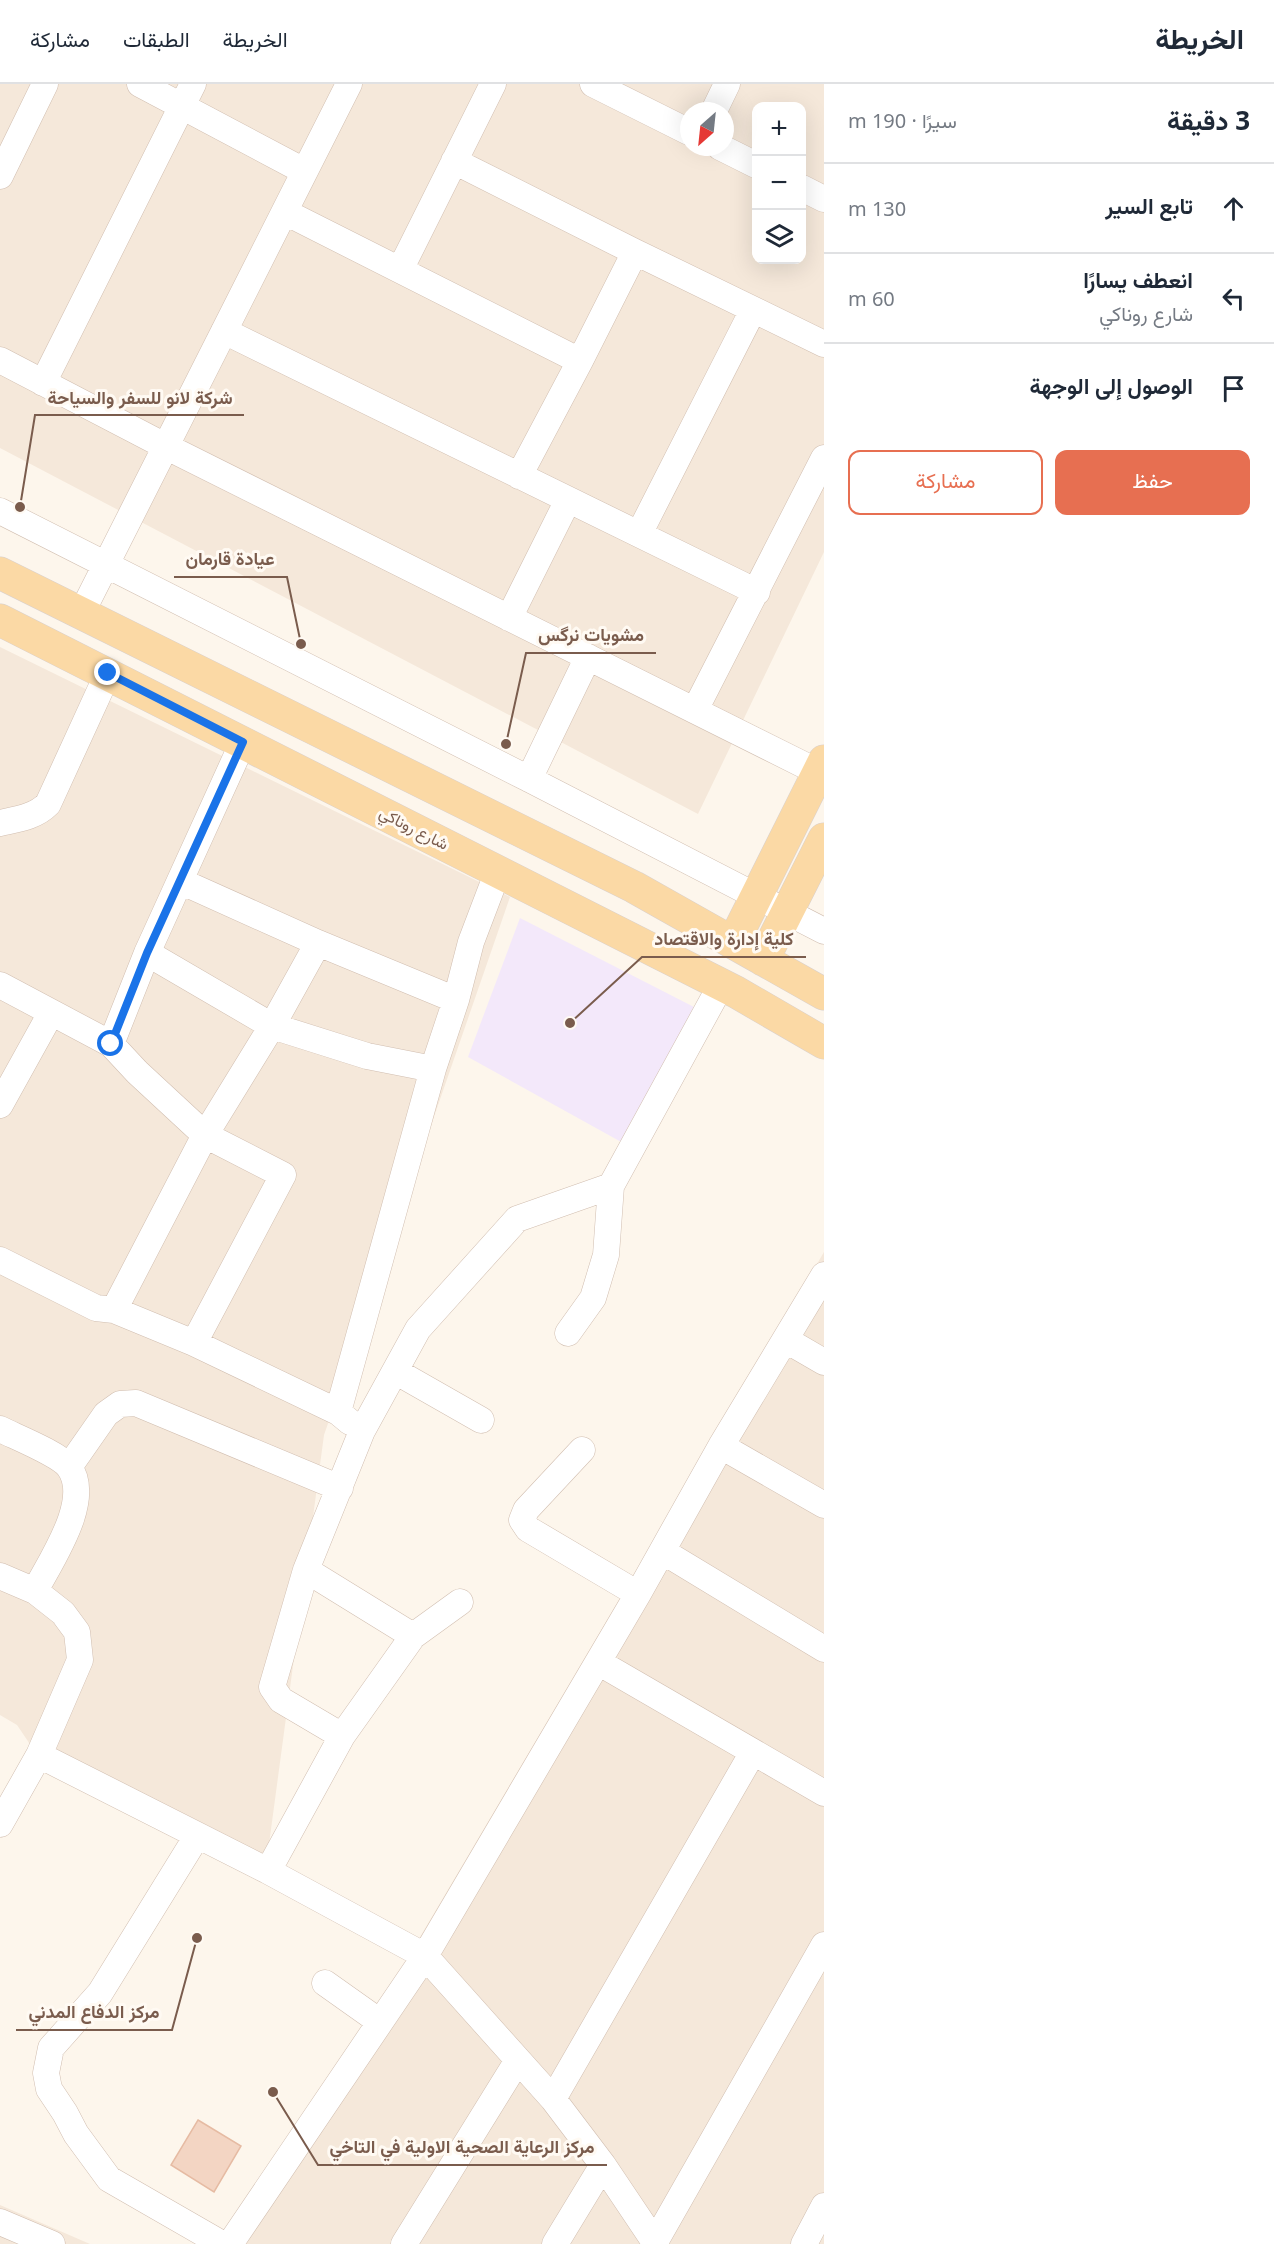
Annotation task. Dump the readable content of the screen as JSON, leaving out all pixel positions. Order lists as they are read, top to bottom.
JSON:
{
  "streets": {
    "main road": ["شارع روناكي"]
  },
  "places": [
    "شركة لانو للسفر والسياحة",
    "عيادة قارمان",
    "مشويات نرگس",
    "كلية إدارة والاقتصاد",
    "مركز الدفاع المدني",
    "مركز الرعاية الصحية الاولية في التاخي"
  ],
  "north": "bottom left",
  "page": {
    "header": "الخريطة",
    "nav": ["الخريطة", "الطبقات", "مشاركة"],
    "heading": ["3 دقيقة", "سيرًا · 190 m"],
    "map_buttons": ["+", "−"],
    "list": [
      ["تابع السير", "130 m"],
      ["انعطف يسارًا", "شارع روناكي", "60 m"],
      "الوصول إلى الوجهة"
    ],
    "buttons": ["حفظ", "مشاركة"]
  }
}
